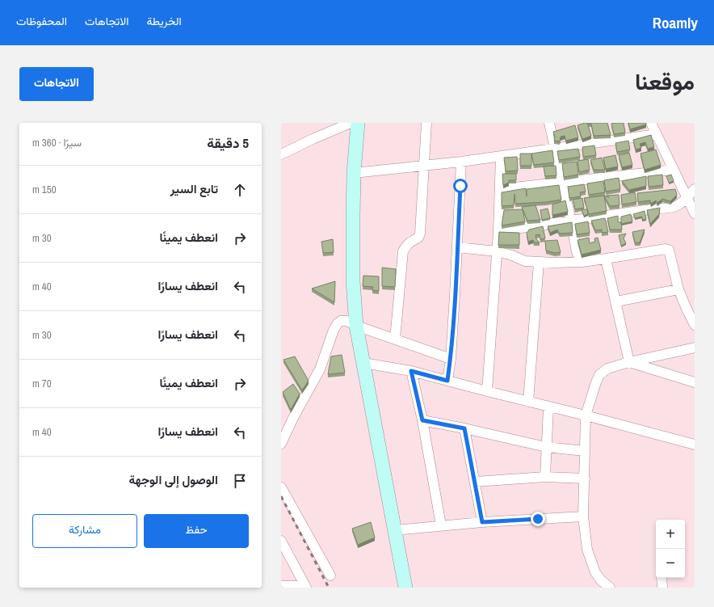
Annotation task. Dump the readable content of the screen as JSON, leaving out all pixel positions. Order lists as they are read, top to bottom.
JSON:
{
  "page": {
    "header": "Roamly",
    "nav": ["الخريطة", "الاتجاهات", "المحفوظات"],
    "title": "موقعنا",
    "buttons": [
      "الاتجاهات",
      ["حفظ", "مشاركة"]
    ],
    "heading": ["5 دقيقة", "سيرًا · 360 m"],
    "list": [
      ["تابع السير", "150 m"],
      ["انعطف يمينًا", "30 m"],
      ["انعطف يسارًا", "40 m"],
      ["انعطف يسارًا", "30 m"],
      ["انعطف يمينًا", "70 m"],
      ["انعطف يسارًا", "40 m"],
      "الوصول إلى الوجهة"
    ],
    "map_buttons": ["+", "−"]
  }
}
